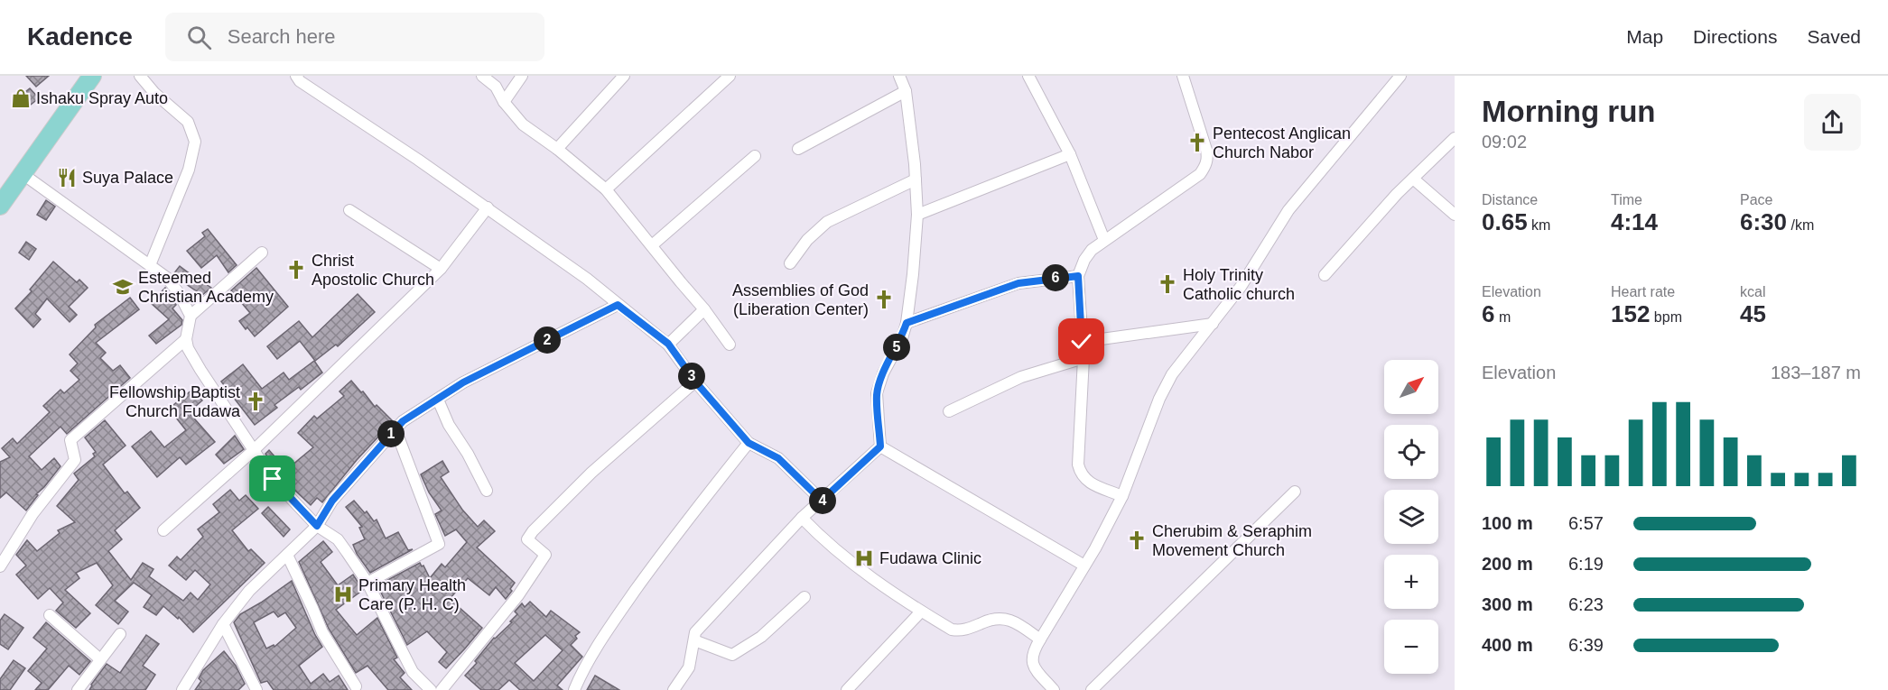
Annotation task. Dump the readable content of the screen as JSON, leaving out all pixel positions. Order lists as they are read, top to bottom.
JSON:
{
  "places": {
    "shop": ["Ishaku Spray Auto"],
    "church": [
      "Pentecost Anglican Church Nabor",
      "Christ Apostolic Church",
      "Holy Trinity Catholic church",
      "Assemblies of God (Liberation Center)",
      "Fellowship Baptist Church Fudawa",
      "Cherubim & Seraphim Movement Church"
    ],
    "restaurant": ["Suya Palace"],
    "school or university": ["Esteemed Christian Academy"],
    "hospital": ["Fudawa Clinic", "Primary Health Care (P. H. C)"]
  },
  "north": "top right",
  "page": {
    "header": "Kadence",
    "search": "Search here",
    "nav": ["Map", "Directions", "Saved"],
    "heading": ["Morning run", "09:02"],
    "stats": [
      ["Distance", "0.65 km"],
      ["Time", "4:14"],
      ["Pace", "6:30 /km"],
      ["Elevation", "6 m"],
      ["Heart rate", "152 bpm"],
      ["kcal", "45"]
    ],
    "pins": [
      "6",
      "2",
      "5",
      "3",
      "1",
      "4"
    ],
    "chart": ["Elevation", "183–187 m"],
    "map_buttons": ["+", "−"],
    "list": [
      {
        "name": "100 m",
        "note": "6:57"
      },
      {
        "name": "200 m",
        "note": "6:19"
      },
      {
        "name": "300 m",
        "note": "6:23"
      },
      {
        "name": "400 m",
        "note": "6:39"
      }
    ]
  }
}
